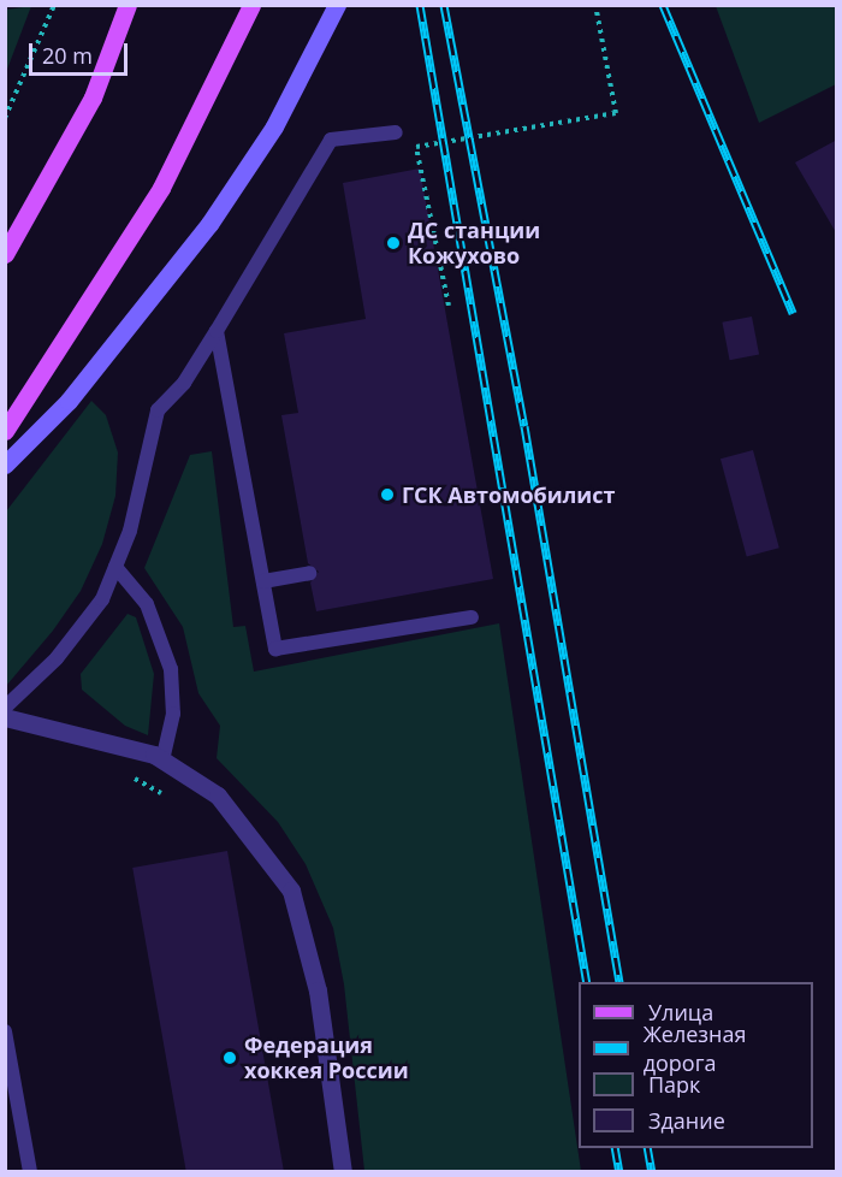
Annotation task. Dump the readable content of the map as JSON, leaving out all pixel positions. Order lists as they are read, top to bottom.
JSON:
{
  "places": ["ДС станции Кожухово", "ГСК Автомобилист", "Федерация хоккея России"],
  "legend": [
    "Улица",
    "Железная дорога",
    "Парк",
    "Здание"
  ],
  "scale_bar": "20 m"
}
